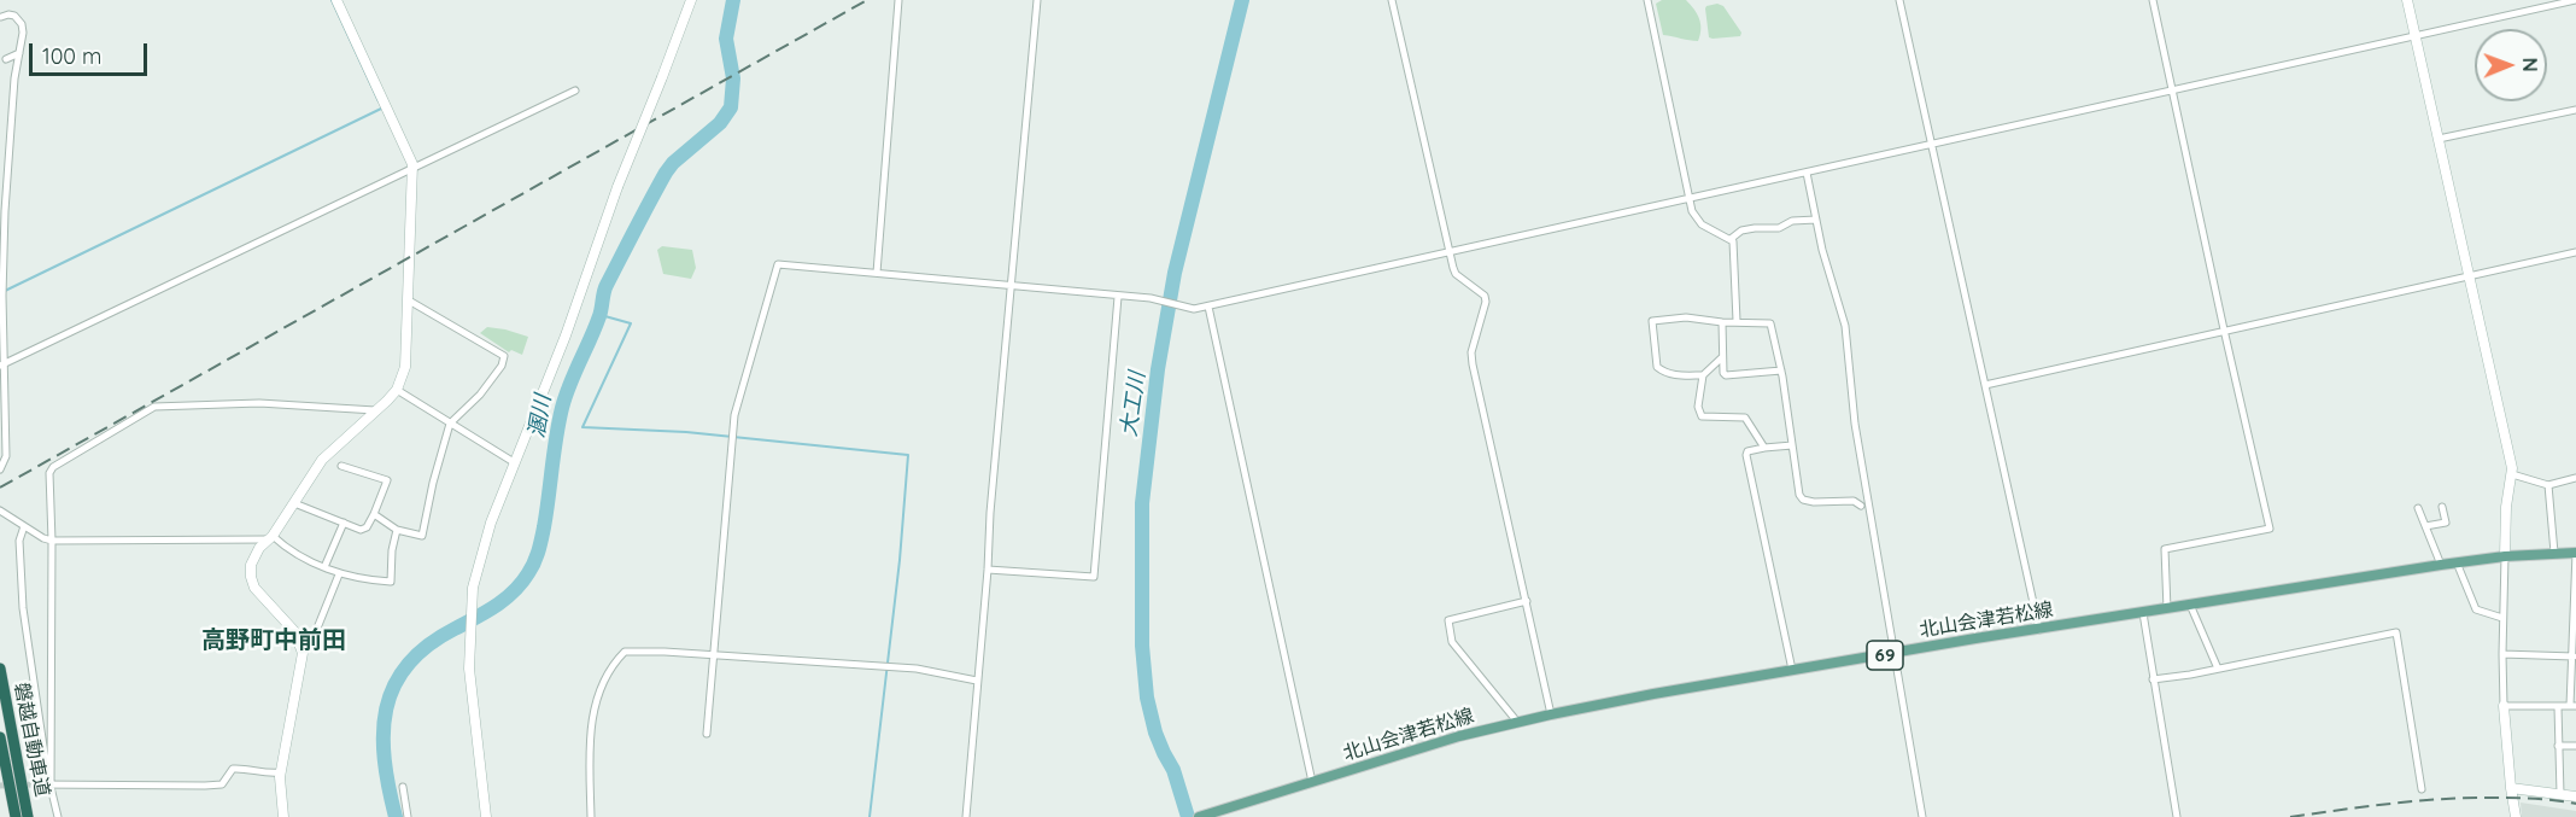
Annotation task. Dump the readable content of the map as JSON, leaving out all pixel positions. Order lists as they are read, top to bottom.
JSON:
{
  "streets": {
    "highway": ["磐越自動車道"],
    "main road": ["北山会津若松線", "69"]
  },
  "districts": ["高野町中前田"],
  "water": ["大工川", "溷川"],
  "scale_bar": "100 m",
  "north": "right"
}
